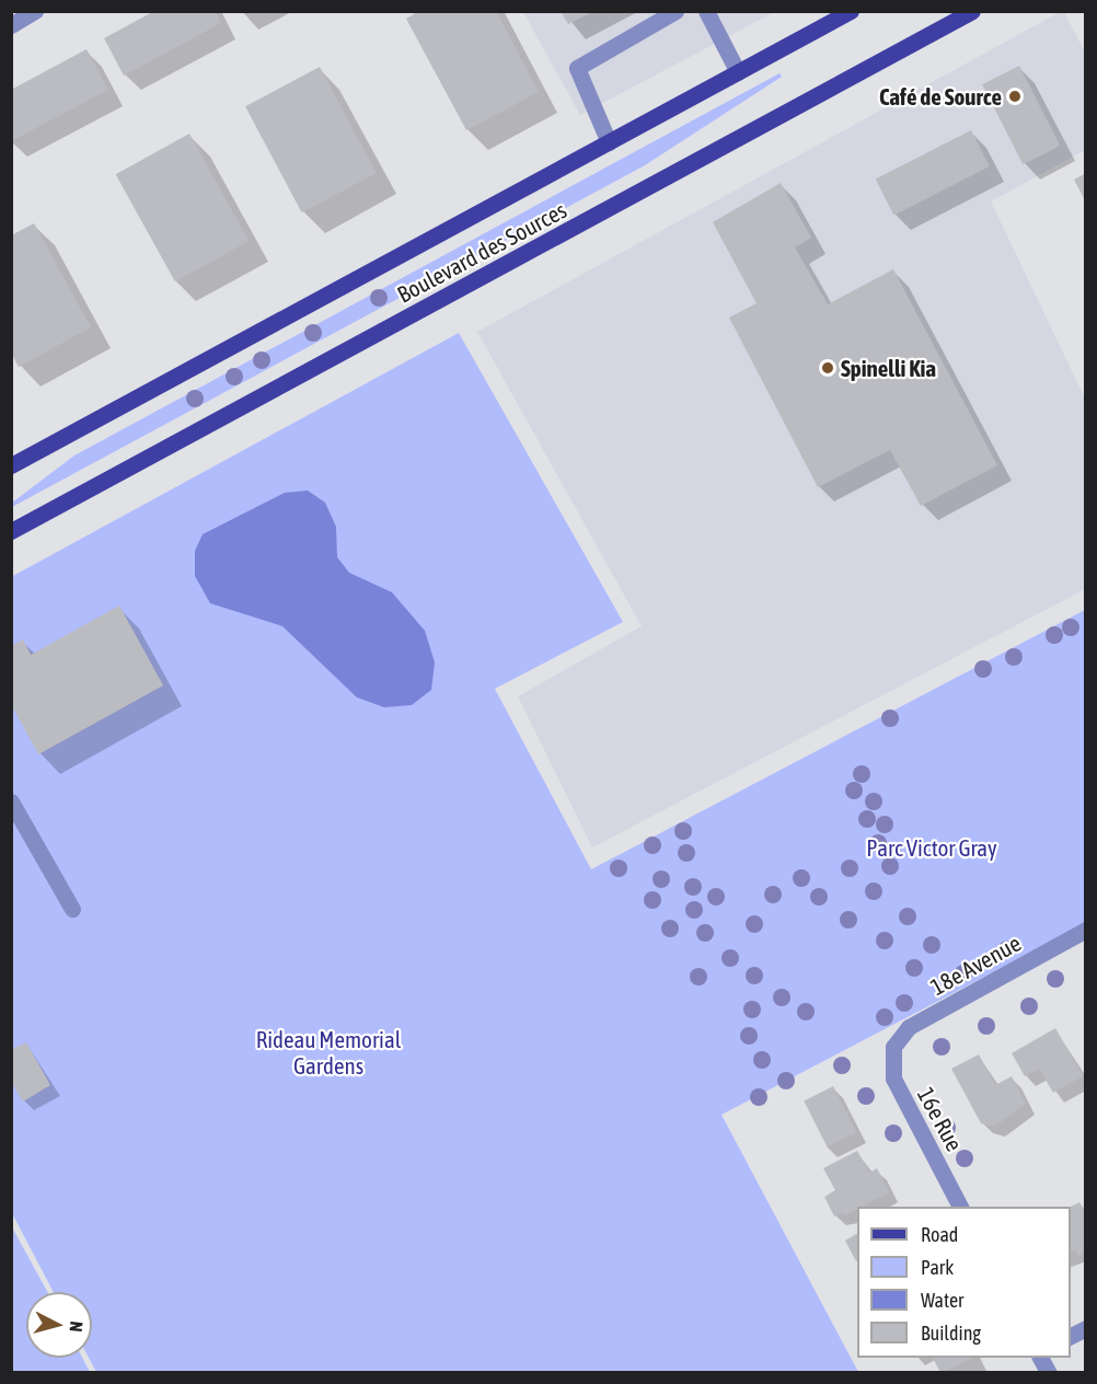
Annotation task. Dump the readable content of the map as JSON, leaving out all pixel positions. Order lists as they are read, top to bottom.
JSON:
{
  "streets": {
    "main road": ["Boulevard des Sources"],
    "street": ["18e Avenue", "16e Rue"]
  },
  "crossings": [
    ["18e Avenue", "16e Rue"]
  ],
  "parks": ["Parc Victor Gray", "Rideau Memorial Gardens"],
  "places": ["Café de Source", "Spinelli Kia"],
  "legend": [
    "Road",
    "Park",
    "Water",
    "Building"
  ],
  "north": "right"
}
